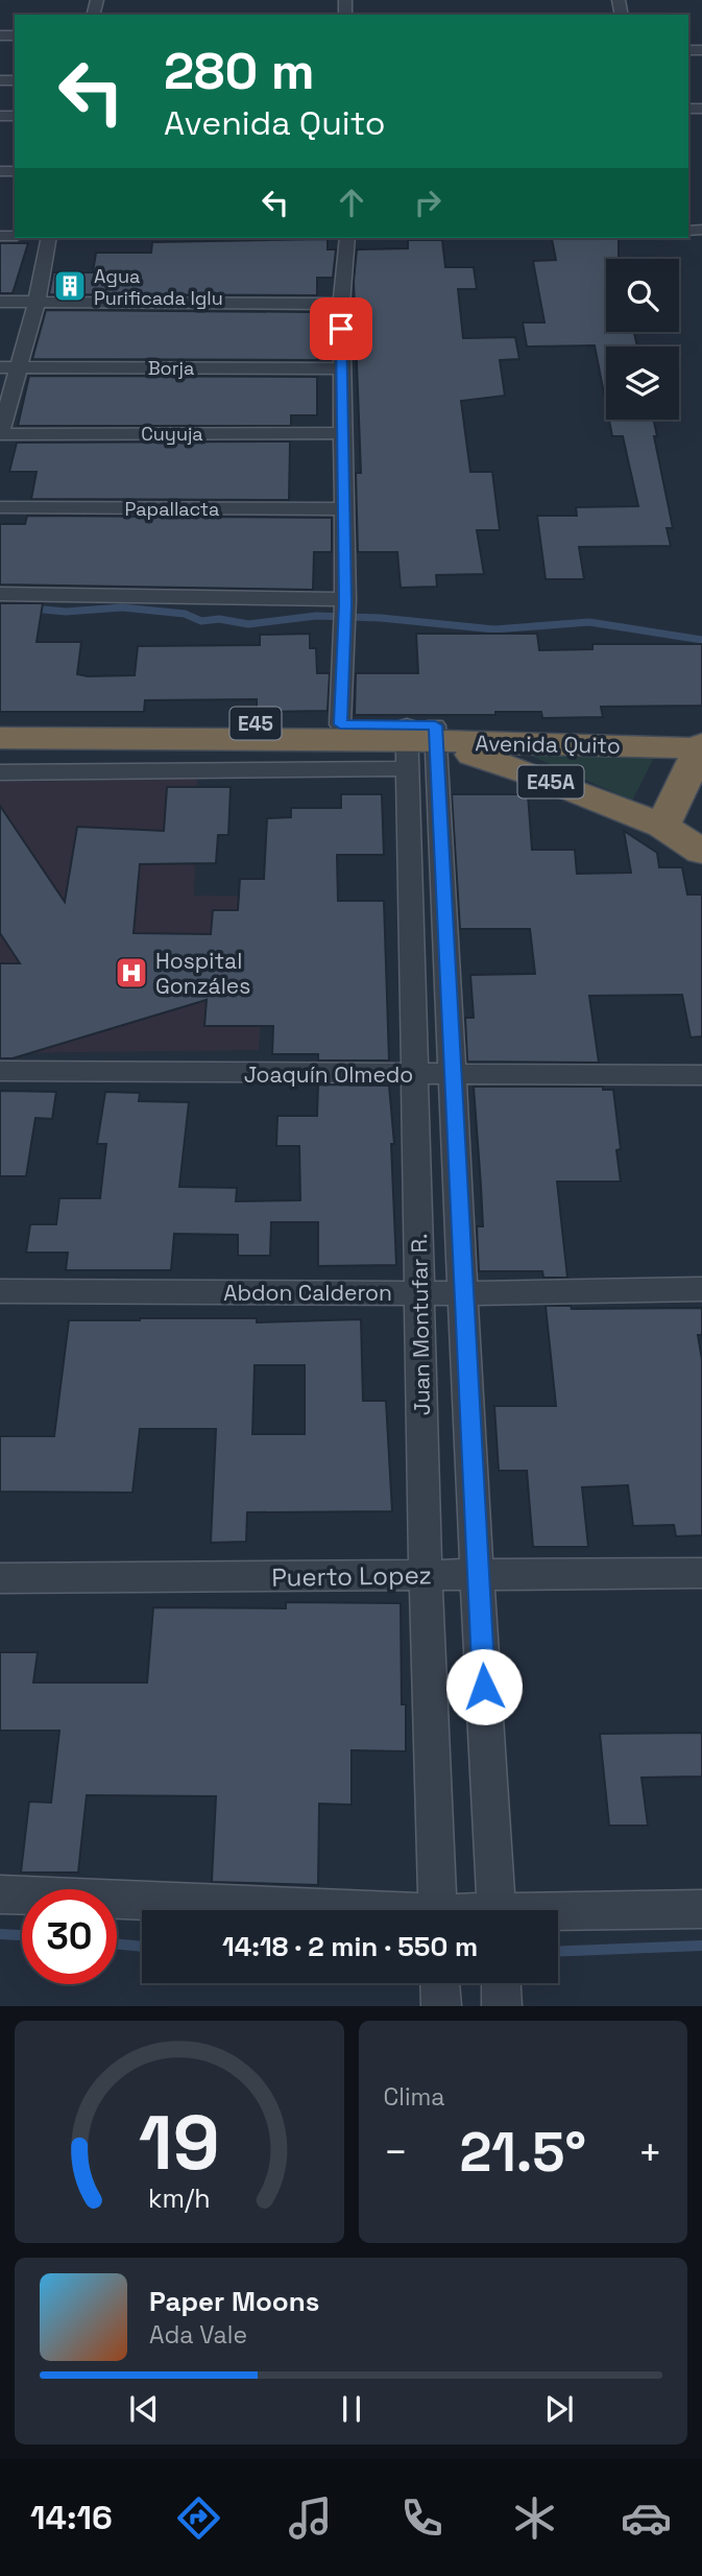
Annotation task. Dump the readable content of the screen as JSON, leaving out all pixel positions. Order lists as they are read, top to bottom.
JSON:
{
  "streets": {
    "highway": ["E45", "Avenida Quito", "E45A"],
    "street": [
      "Borja",
      "Cuyuja",
      "Papallacta",
      "Joaquín Olmedo",
      "Abdon Calderon",
      "Juan Montufar R.",
      "Puerto Lopez"
    ]
  },
  "crossings": [
    ["Avenida Quito", "E45A"],
    ["Avenida Quito", "Juan Montufar R."],
    ["E45A", "Juan Montufar R."],
    ["Joaquín Olmedo", "Juan Montufar R."],
    ["Abdon Calderon", "Juan Montufar R."],
    ["Juan Montufar R.", "Puerto Lopez"]
  ],
  "places": {
    "building": ["Agua Purificada Iglu"],
    "hospital": ["Hospital Gonzáles"]
  },
  "page": {
    "turn": ["280 m", "Avenida Quito"],
    "limit": "30",
    "trip": "14:18 · 2 min · 550 m",
    "tile": "Clima",
    "heat": ["−", "21.5°", "+"],
    "song": ["Paper Moons", "Ada Vale"],
    "tabs": "14:16",
    "gauge": ["19", "km/h"]
  }
}
